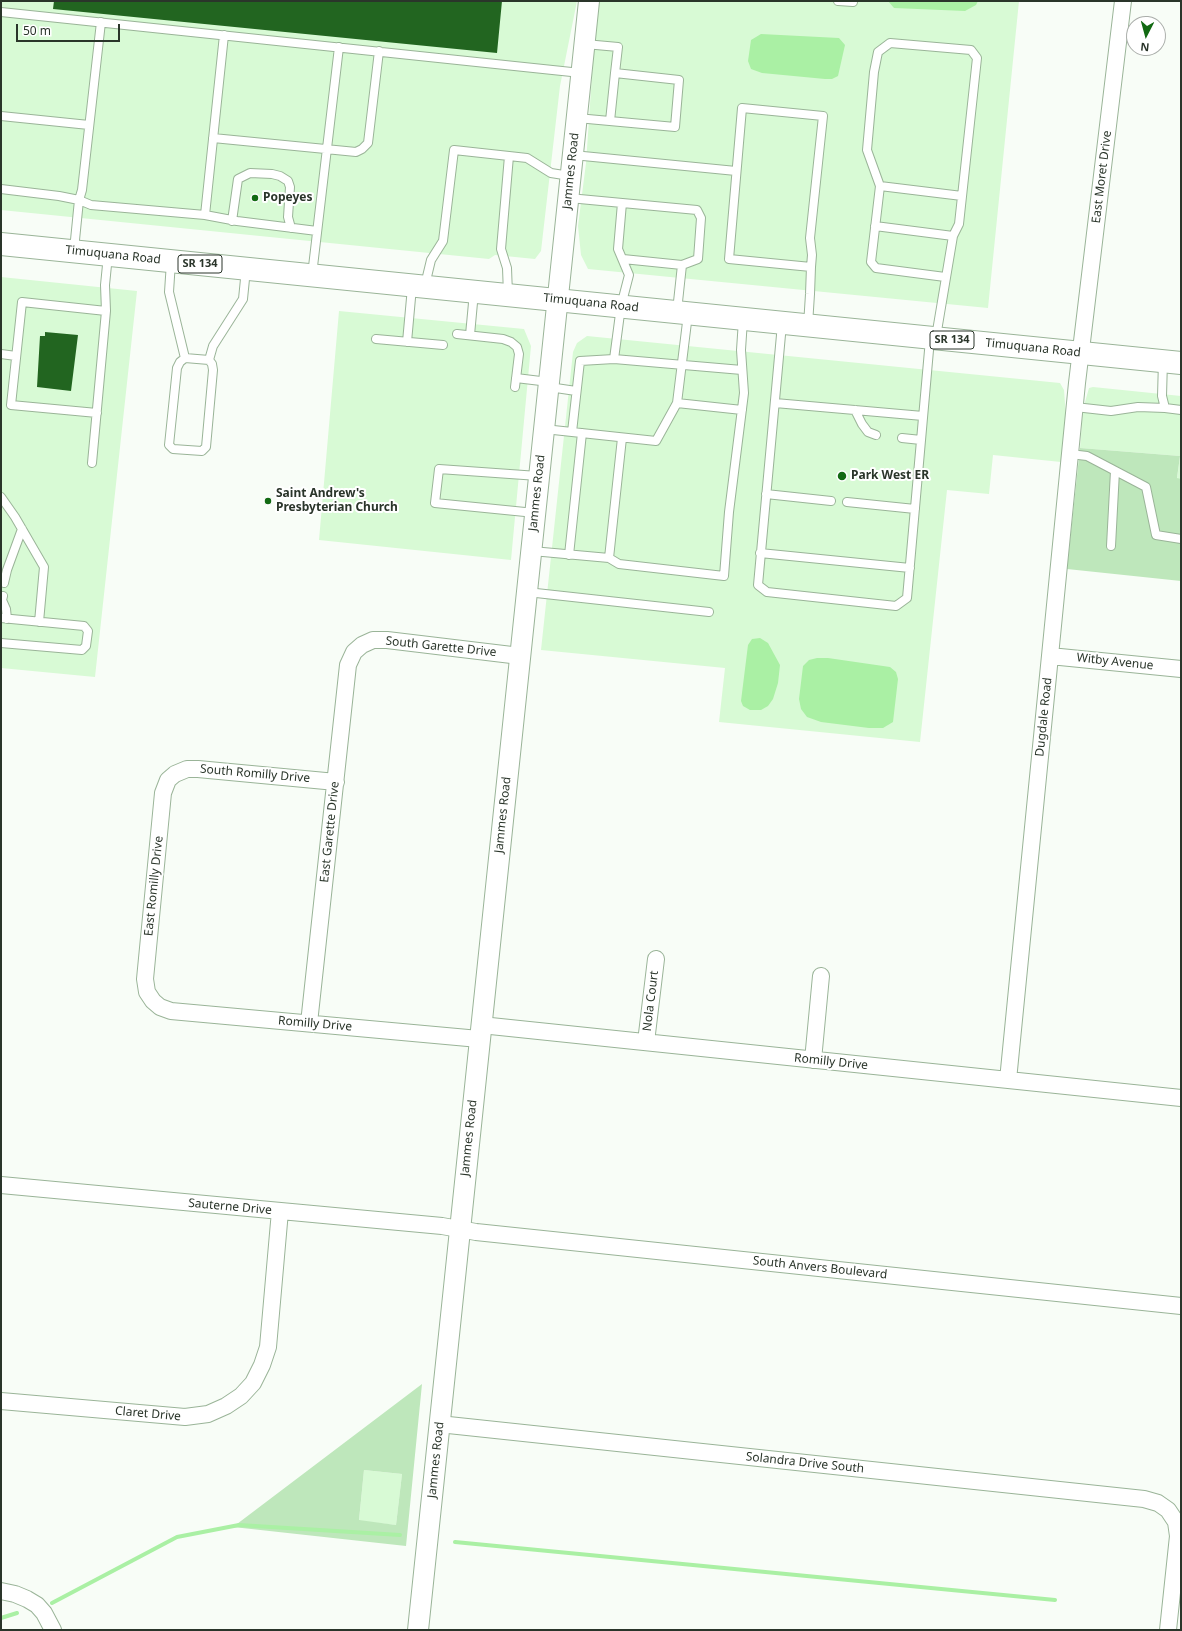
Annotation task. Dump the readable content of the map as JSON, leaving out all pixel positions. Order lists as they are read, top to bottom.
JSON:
{
  "streets": {
    "main road": ["Timuquana Road", "SR 134"],
    "street": [
      "Jammes Road",
      "East Moret Drive",
      "South Garette Drive",
      "Witby Avenue",
      "Dugdale Road",
      "South Romilly Drive",
      "East Garette Drive",
      "East Romilly Drive",
      "Nola Court",
      "Romilly Drive",
      "Sauterne Drive",
      "South Anvers Boulevard",
      "Claret Drive",
      "Solandra Drive South"
    ]
  },
  "crossings": [
    ["Jammes Road", "Timuquana Road"],
    ["Jammes Road", "South Garette Drive"],
    ["Jammes Road", "Romilly Drive"],
    ["Jammes Road", "Sauterne Drive"],
    ["Jammes Road", "South Anvers Boulevard"],
    ["Jammes Road", "Solandra Drive South"],
    ["East Moret Drive", "Timuquana Road"],
    ["East Moret Drive", "Dugdale Road"],
    ["Timuquana Road", "Dugdale Road"],
    ["South Garette Drive", "East Garette Drive"],
    ["Witby Avenue", "Dugdale Road"],
    ["Dugdale Road", "Romilly Drive"],
    ["South Romilly Drive", "East Garette Drive"],
    ["South Romilly Drive", "East Romilly Drive"],
    ["East Garette Drive", "Romilly Drive"],
    ["East Romilly Drive", "Romilly Drive"],
    ["Nola Court", "Romilly Drive"],
    ["Sauterne Drive", "South Anvers Boulevard"],
    ["Sauterne Drive", "Claret Drive"]
  ],
  "places": ["Popeyes", "Park West ER", "Saint Andrew's Presbyterian Church"],
  "scale_bar": "50 m",
  "north": "bottom"
}
